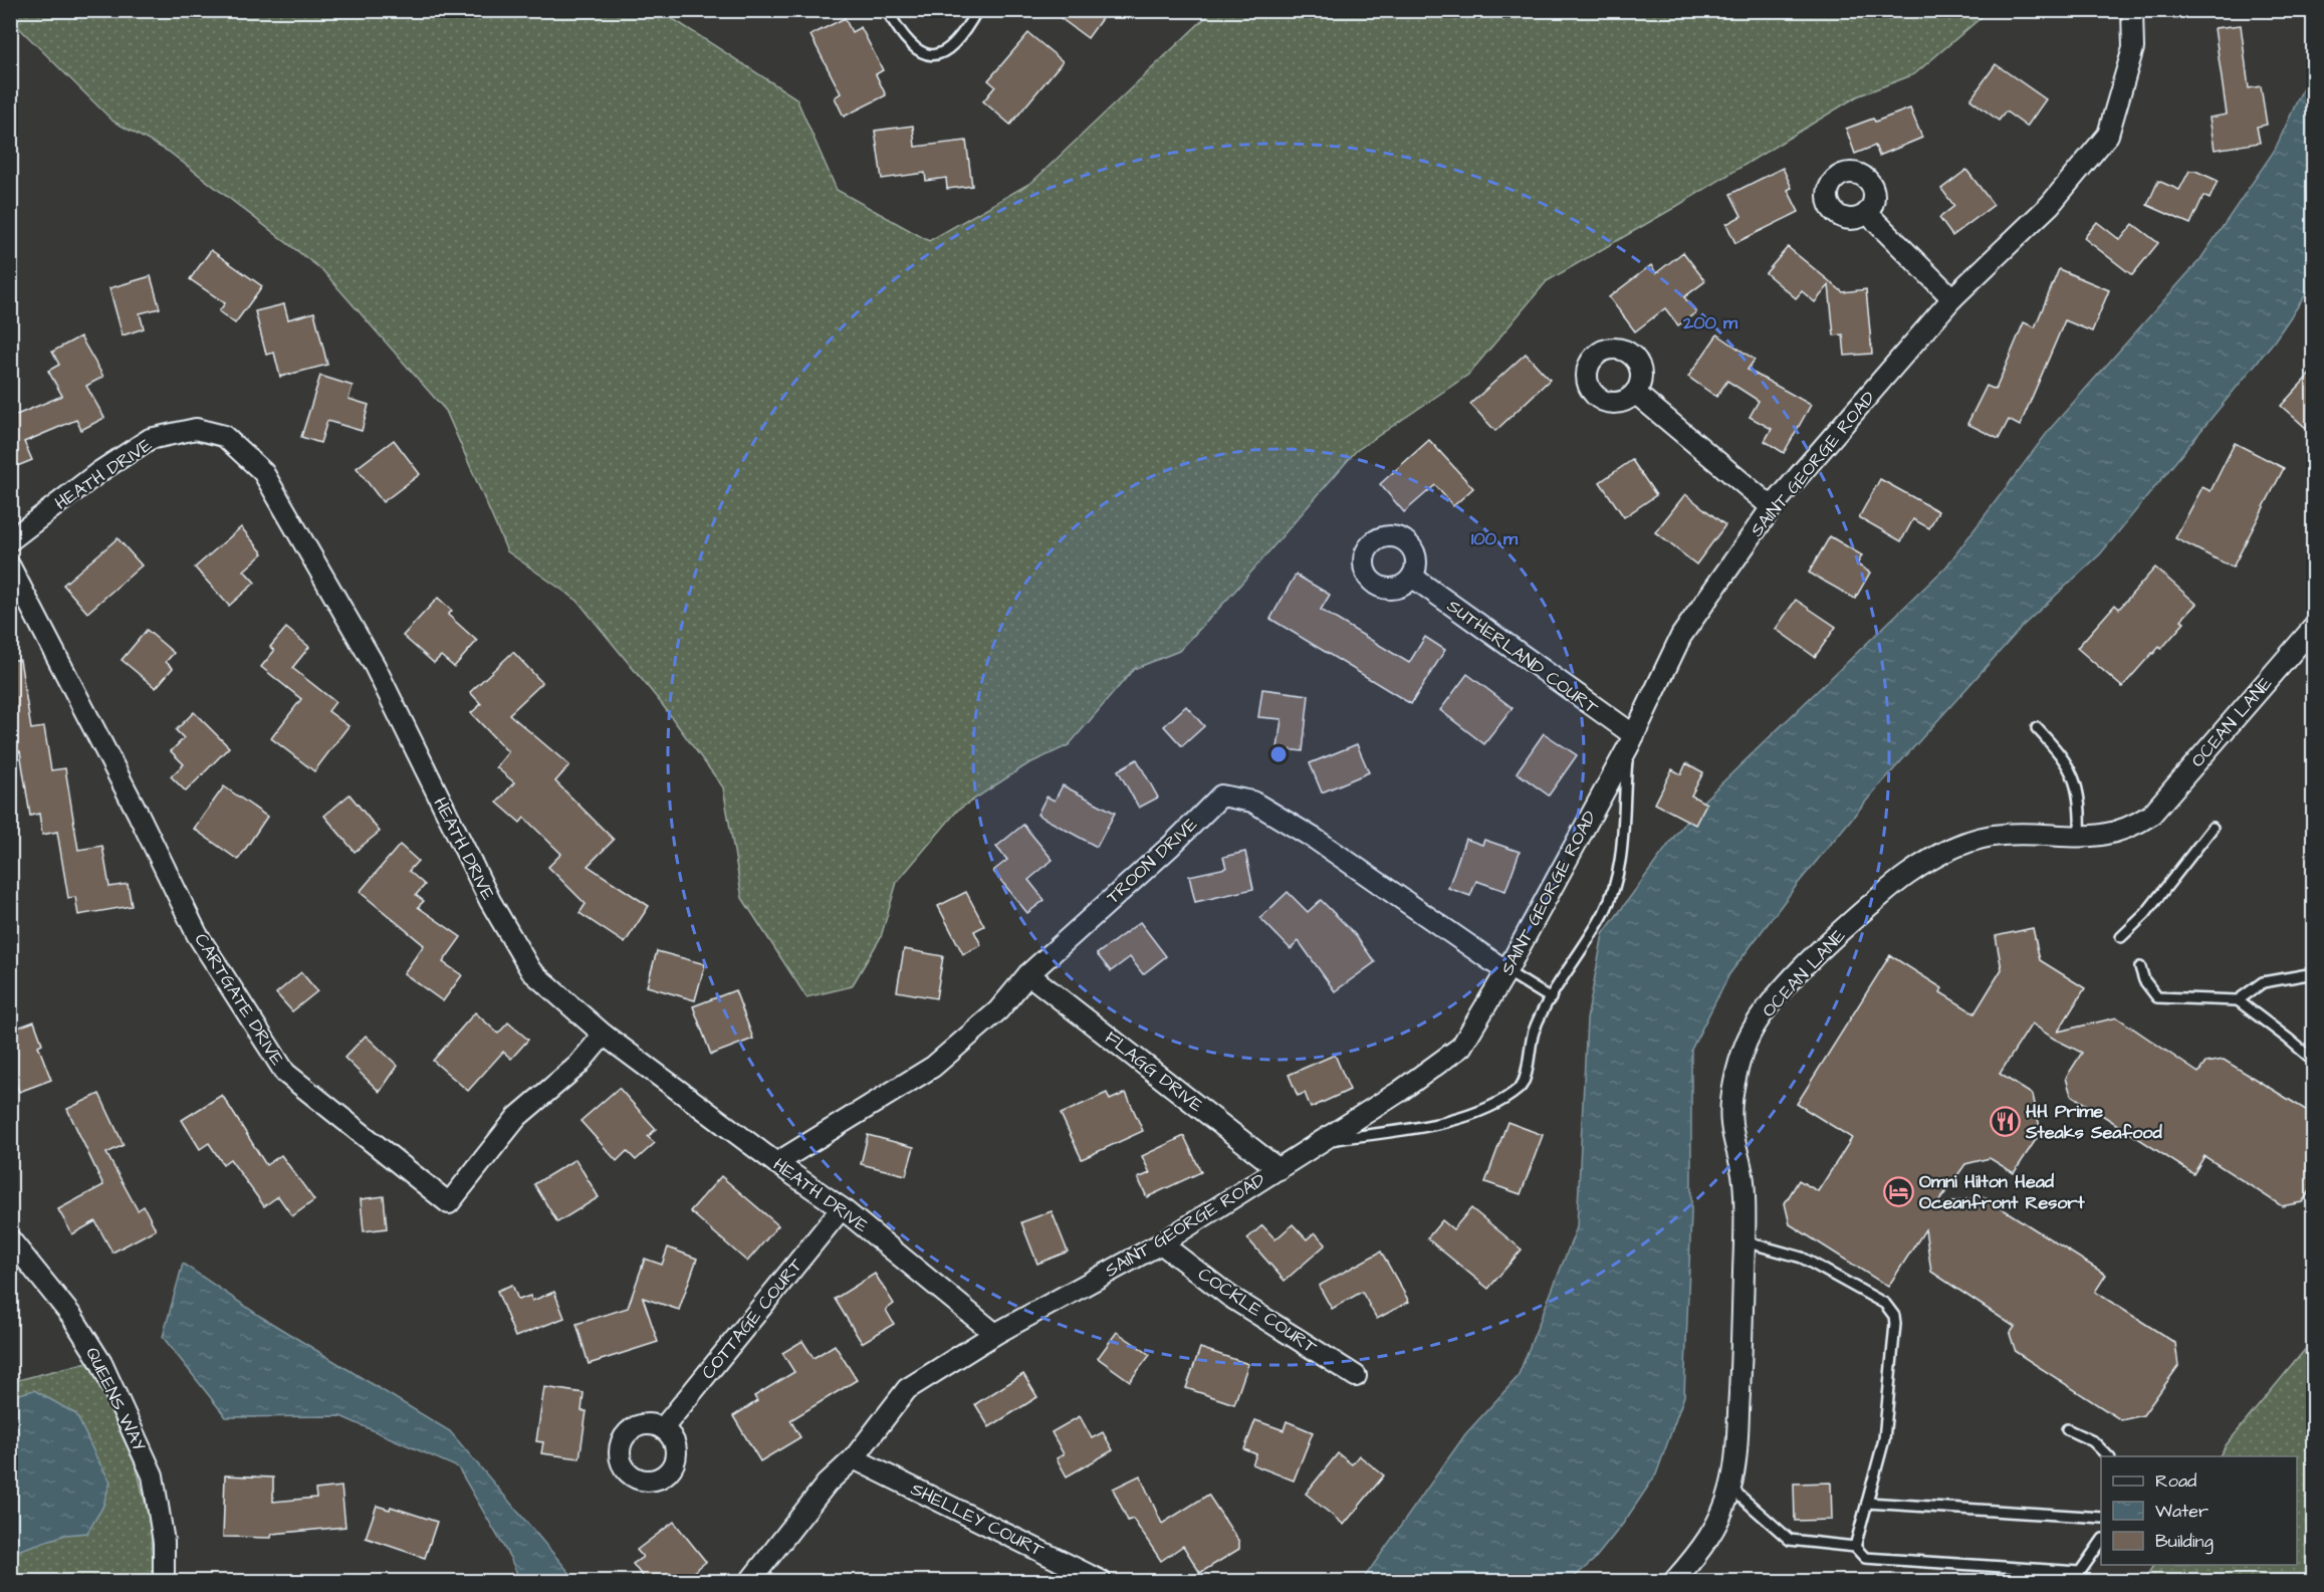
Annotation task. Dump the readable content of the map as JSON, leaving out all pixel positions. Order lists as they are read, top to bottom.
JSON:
{
  "streets": {
    "street": [
      "SAINT GEORGE ROAD",
      "HEATH DRIVE",
      "SUTHERLAND COURT",
      "OCEAN LANE",
      "TROON DRIVE",
      "CARTGATE DRIVE",
      "FLAGG DRIVE",
      "COCKLE COURT",
      "COTTAGE COURT",
      "QUEENS WAY",
      "SHELLEY COURT"
    ]
  },
  "crossings": [
    ["SAINT GEORGE ROAD", "HEATH DRIVE"],
    ["SAINT GEORGE ROAD", "SUTHERLAND COURT"],
    ["SAINT GEORGE ROAD", "TROON DRIVE"],
    ["SAINT GEORGE ROAD", "FLAGG DRIVE"],
    ["SAINT GEORGE ROAD", "COCKLE COURT"],
    ["SAINT GEORGE ROAD", "SHELLEY COURT"],
    ["HEATH DRIVE", "TROON DRIVE"],
    ["HEATH DRIVE", "CARTGATE DRIVE"],
    ["HEATH DRIVE", "COTTAGE COURT"],
    ["TROON DRIVE", "FLAGG DRIVE"]
  ],
  "places": {
    "restaurant": ["HH Prime Steaks Seafood"],
    "hotel": ["Omni Hilton Head Oceanfront Resort"]
  },
  "legend": ["Road", "Water", "Building"],
  "rings": ["200 m", "100 m"]
}
